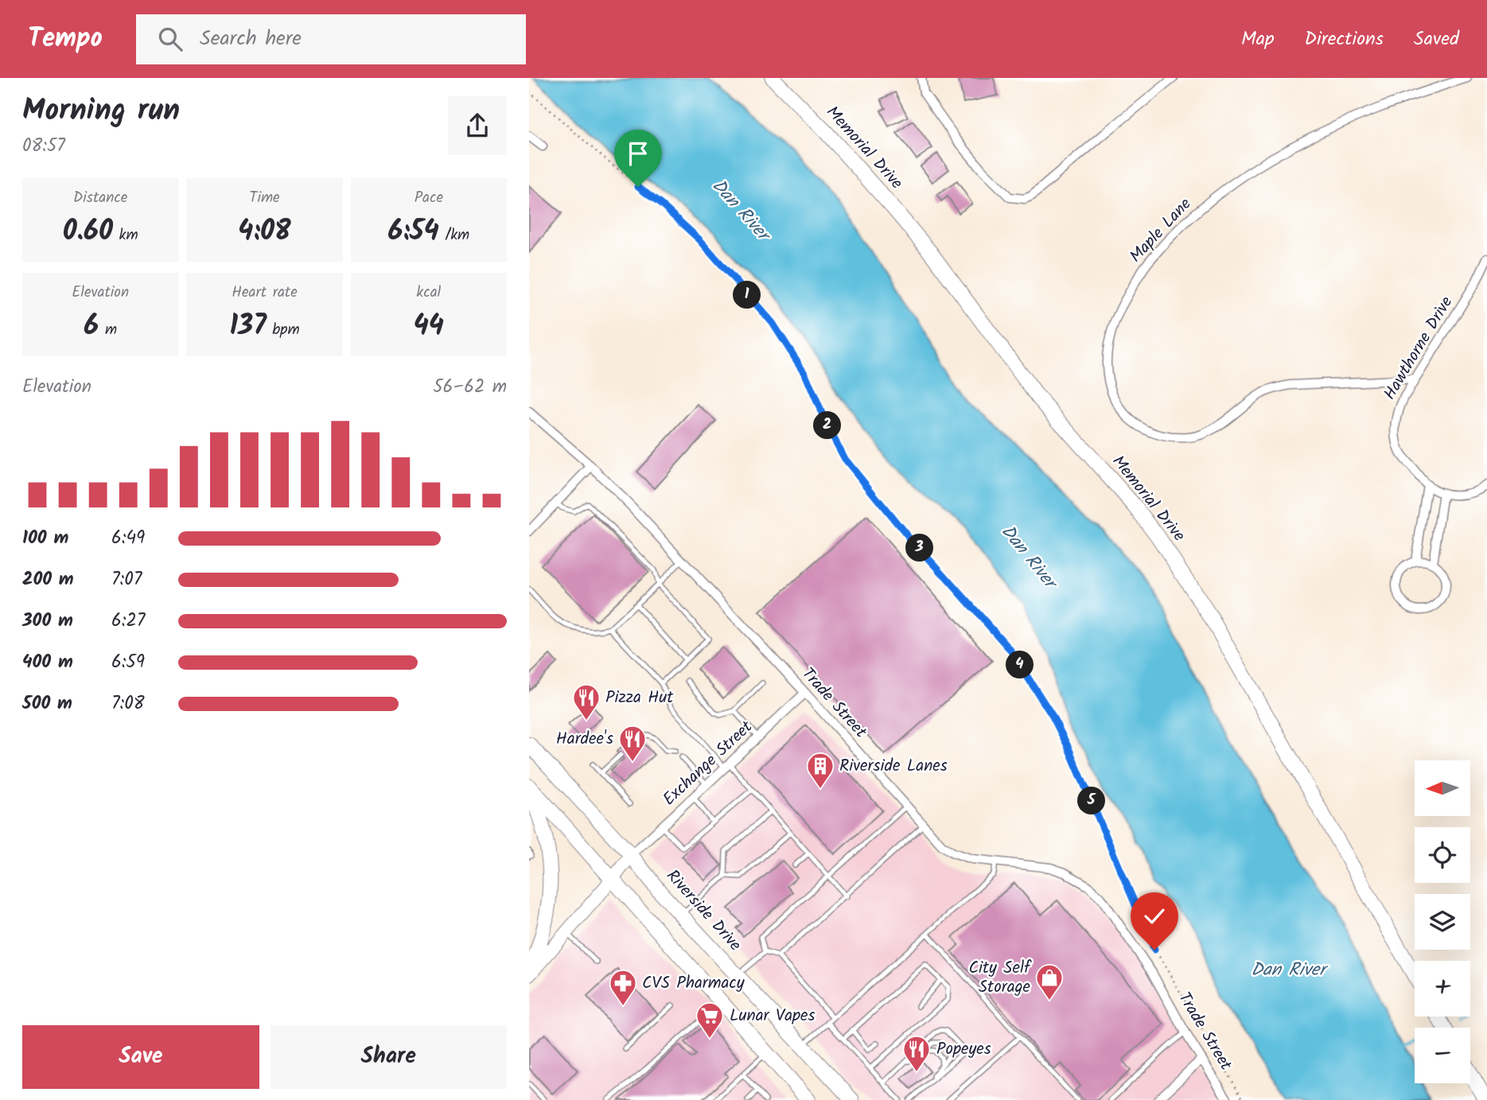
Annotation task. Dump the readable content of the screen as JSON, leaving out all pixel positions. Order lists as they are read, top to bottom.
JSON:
{
  "streets": {
    "main road": ["Memorial Drive", "Riverside Drive"],
    "street": [
      "Maple Lane",
      "Hawthorne Drive",
      "Trade Street",
      "Exchange Street"
    ]
  },
  "crossings": [
    ["Maple Lane", "Hawthorne Drive"],
    ["Trade Street", "Exchange Street"],
    ["Exchange Street", "Riverside Drive"]
  ],
  "water": ["Dan River"],
  "places": {
    "restaurant": ["Pizza Hut", "Hardee's", "Popeyes"],
    "building": ["Riverside Lanes"],
    "shop": ["City Self Storage"],
    "pharmacy": ["CVS Pharmacy"],
    "supermarket": ["Lunar Vapes"]
  },
  "north": "left",
  "page": {
    "header": "Tempo",
    "search": "Search here",
    "nav": ["Map", "Directions", "Saved"],
    "heading": ["Morning run", "08:57"],
    "stats": [
      ["Distance", "0.60 km"],
      ["Time", "4:08"],
      ["Pace", "6:54 /km"],
      ["Elevation", "6 m"],
      ["Heart rate", "137 bpm"],
      ["kcal", "44"]
    ],
    "pins": [
      "1",
      "2",
      "3",
      "4",
      "5"
    ],
    "chart": ["Elevation", "56–62 m"],
    "list": [
      {
        "name": "100 m",
        "note": "6:49"
      },
      {
        "name": "200 m",
        "note": "7:07"
      },
      {
        "name": "300 m",
        "note": "6:27"
      },
      {
        "name": "400 m",
        "note": "6:59"
      },
      {
        "name": "500 m",
        "note": "7:08"
      }
    ],
    "map_buttons": ["+", "−"],
    "buttons": ["Save", "Share"]
  }
}
